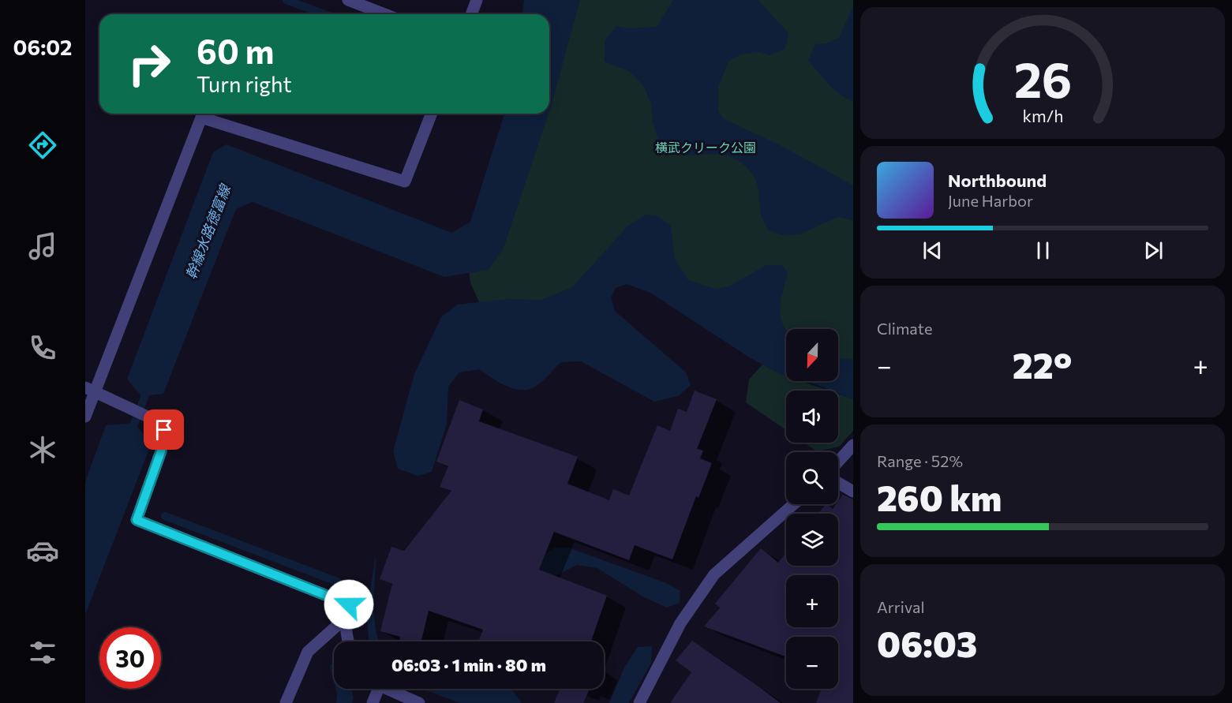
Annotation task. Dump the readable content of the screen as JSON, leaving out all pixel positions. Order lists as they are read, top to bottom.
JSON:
{
  "water": ["幹線水路徳富線"],
  "parks": ["横武クリーク公園"],
  "north": "bottom",
  "page": {
    "tabs": "06:02",
    "turn": ["60 m", "Turn right"],
    "song": ["Northbound", "June Harbor"],
    "tile": [
      "Climate",
      ["Range · 52%", "260 km"],
      ["Arrival", "06:03"]
    ],
    "map_buttons": ["+", "−"],
    "heat": ["−", "22°", "+"],
    "limit": "30",
    "trip": "06:03 · 1 min · 80 m",
    "gauge": ["26", "km/h"]
  }
}
